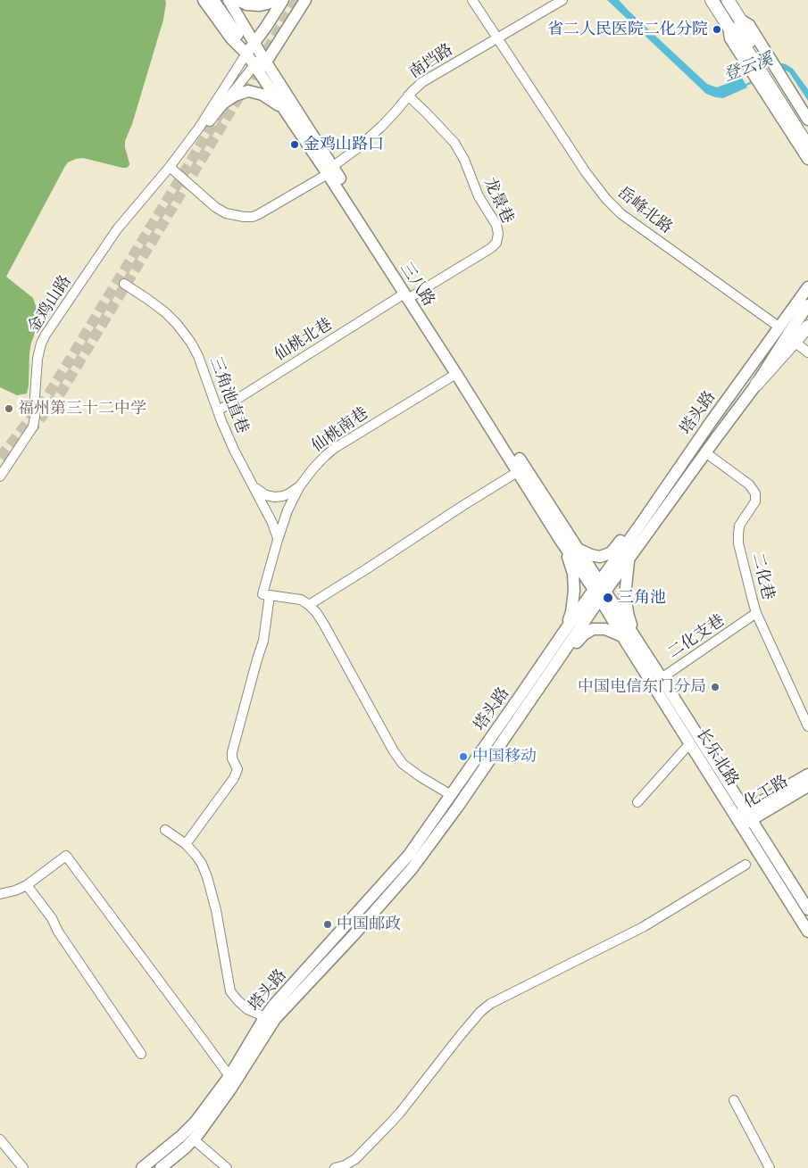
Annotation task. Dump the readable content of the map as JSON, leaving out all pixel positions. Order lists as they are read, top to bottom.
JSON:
{
  "streets": {
    "main road": [
      "三八路",
      "塔头路",
      "长乐北路",
      "化工路"
    ],
    "street": [
      "南垱路",
      "龙景巷",
      "岳峰北路",
      "金鸡山路",
      "仙桃北巷",
      "三角池直巷",
      "仙桃南巷",
      "二化巷",
      "二化支巷"
    ]
  },
  "crossings": [
    ["南垱路", "龙景巷"],
    ["南垱路", "岳峰北路"],
    ["南垱路", "三八路"],
    ["南垱路", "金鸡山路"],
    ["龙景巷", "三八路"],
    ["龙景巷", "仙桃北巷"],
    ["岳峰北路", "塔头路"],
    ["三八路", "仙桃北巷"],
    ["三八路", "塔头路"],
    ["三八路", "仙桃南巷"],
    ["三八路", "长乐北路"],
    ["仙桃北巷", "三角池直巷"],
    ["三角池直巷", "仙桃南巷"],
    ["塔头路", "二化巷"],
    ["塔头路", "长乐北路"],
    ["二化巷", "二化支巷"],
    ["二化支巷", "长乐北路"],
    ["长乐北路", "化工路"]
  ],
  "water": ["登云溪"],
  "places": [
    "省二人民医院二化分院",
    "金鸡山路口",
    "福州第三十二中学",
    "三角池",
    "中国电信东门分局",
    "中国移动",
    "中国邮政"
  ]
}
